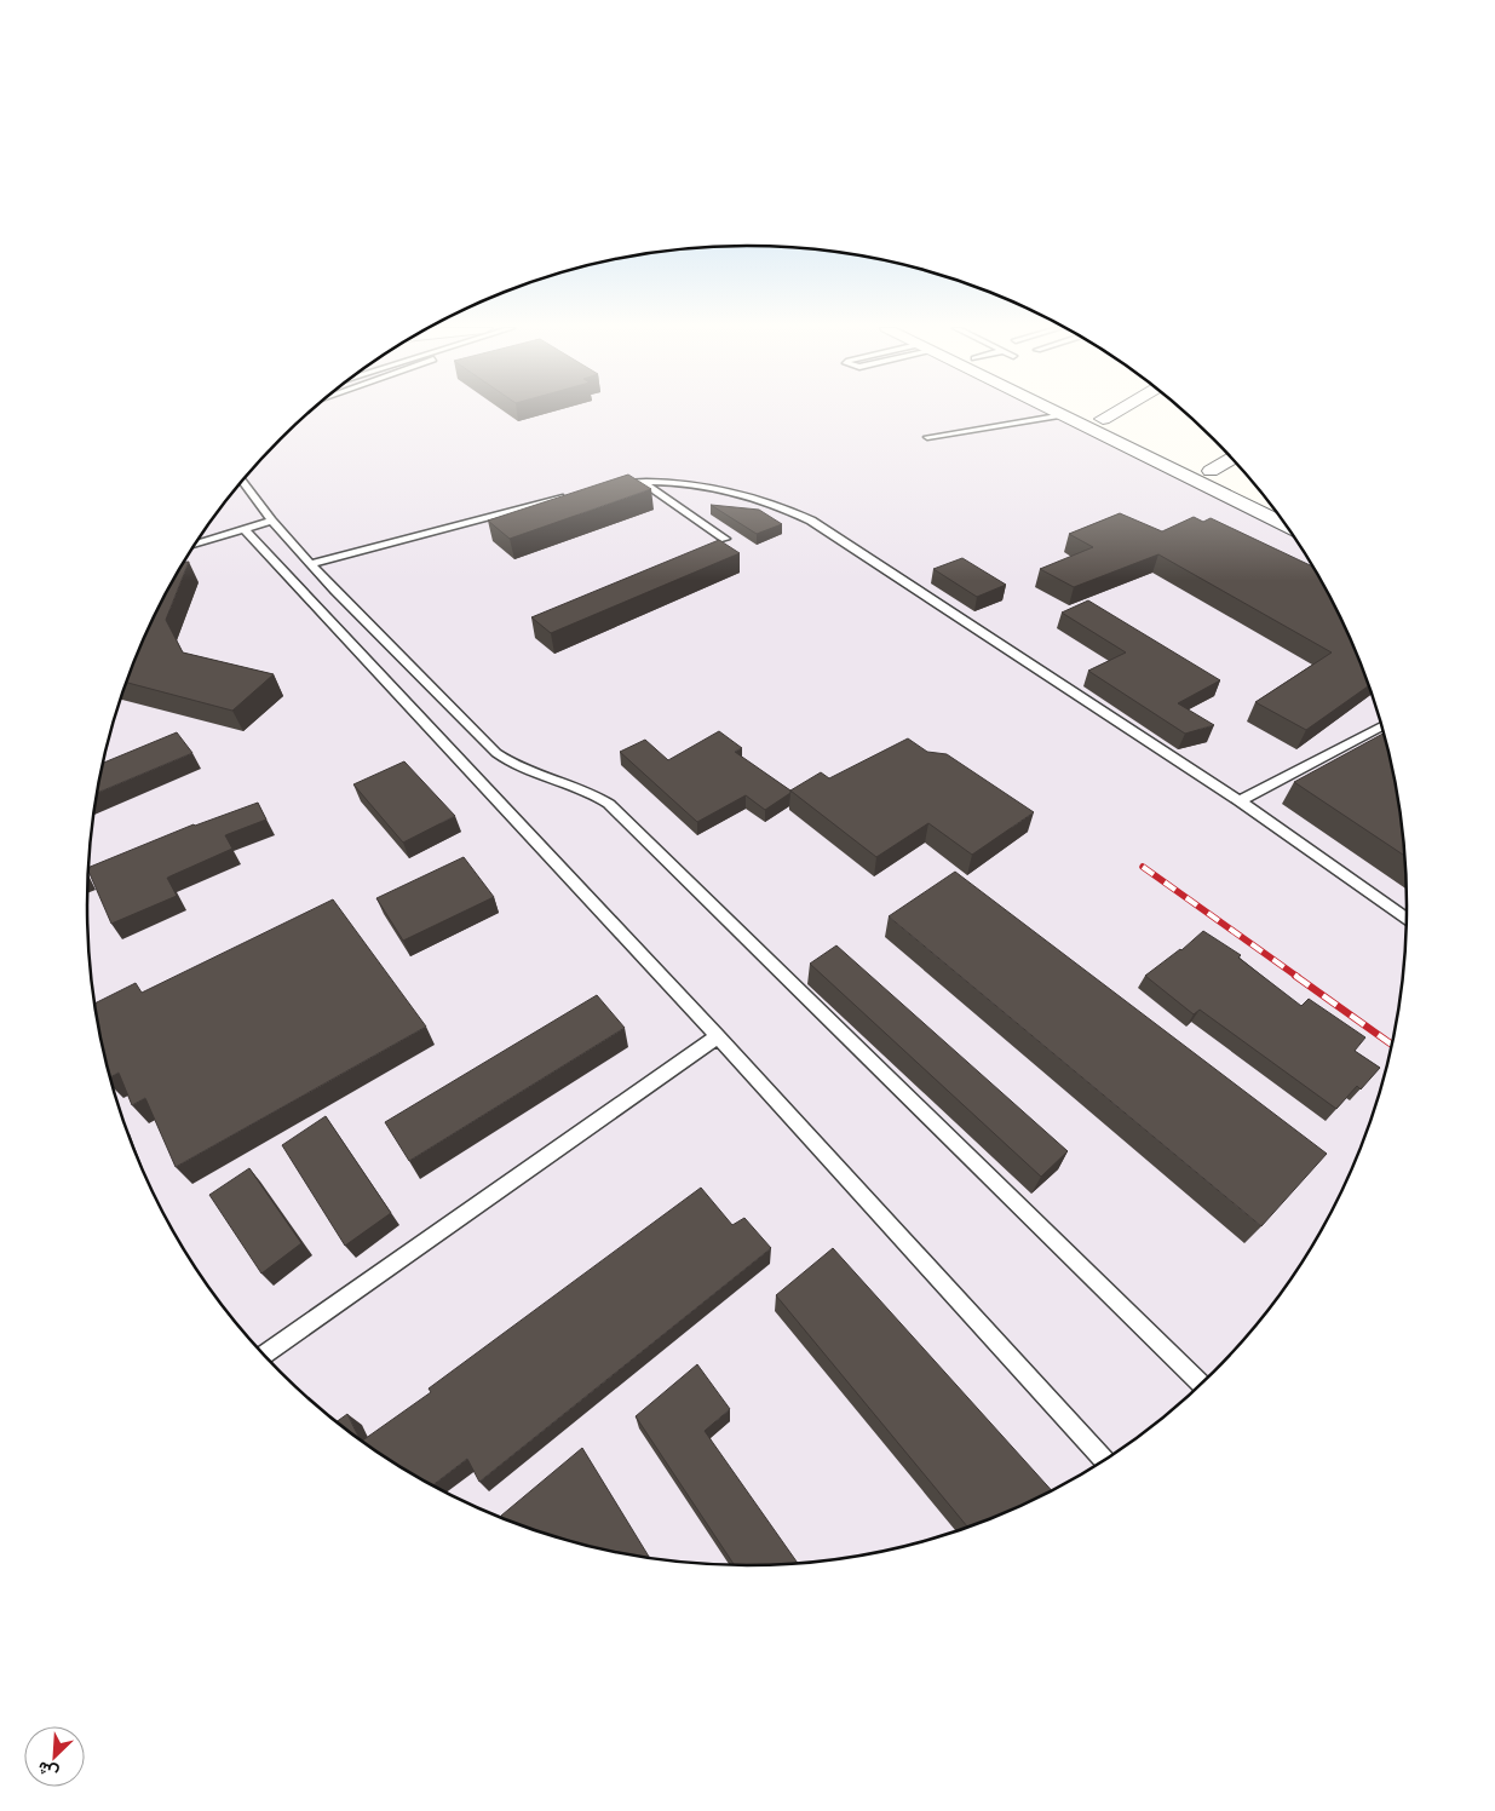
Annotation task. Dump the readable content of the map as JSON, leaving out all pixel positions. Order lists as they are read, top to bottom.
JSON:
{
  "north": "bottom left"
}
